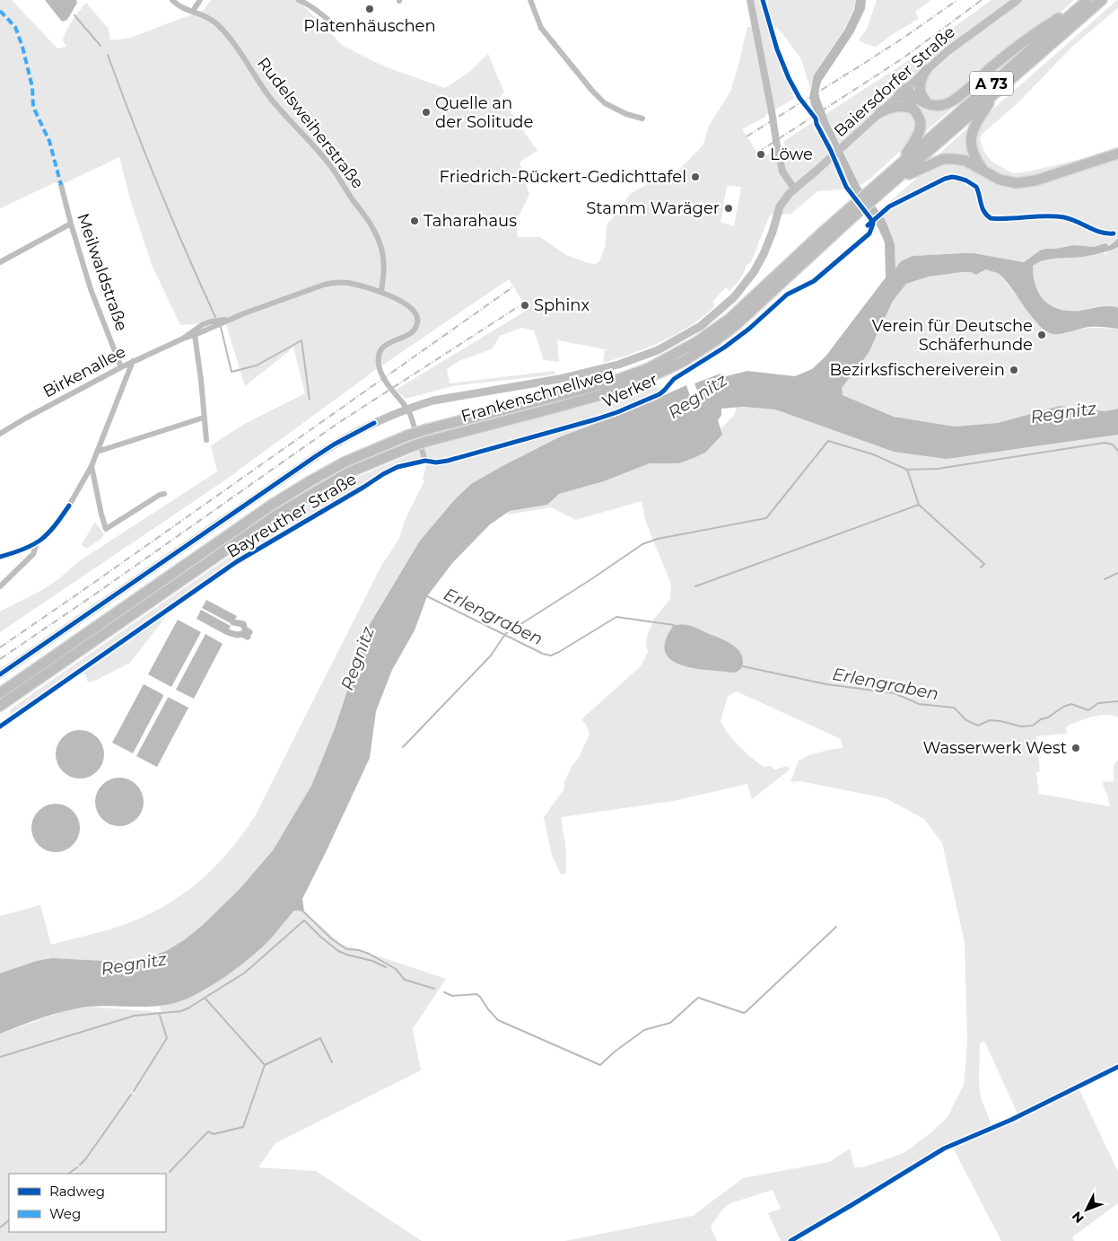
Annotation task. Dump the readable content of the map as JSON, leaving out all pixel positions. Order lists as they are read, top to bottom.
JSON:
{
  "streets": {
    "highway": ["A 73", "Frankenschnellweg"],
    "main road": ["Baiersdorfer Straße"],
    "street": [
      "Rudelsweiherstraße",
      "Meilwaldstraße",
      "Birkenallee",
      "Werker",
      "Bayreuther Straße"
    ]
  },
  "crossings": [
    ["Meilwaldstraße", "Birkenallee"],
    ["Werker", "Bayreuther Straße"]
  ],
  "water": ["Regnitz", "Erlengraben"],
  "places": [
    "Platenhäuschen",
    "Quelle an der Solitude",
    "Löwe",
    "Friedrich-Rückert-Gedichttafel",
    "Stamm Waräger",
    "Taharahaus",
    "Sphinx",
    "Verein für Deutsche Schäferhunde",
    "Bezirksfischereiverein",
    "Wasserwerk West"
  ],
  "legend": ["Radweg", "Weg"],
  "north": "bottom left"
}
